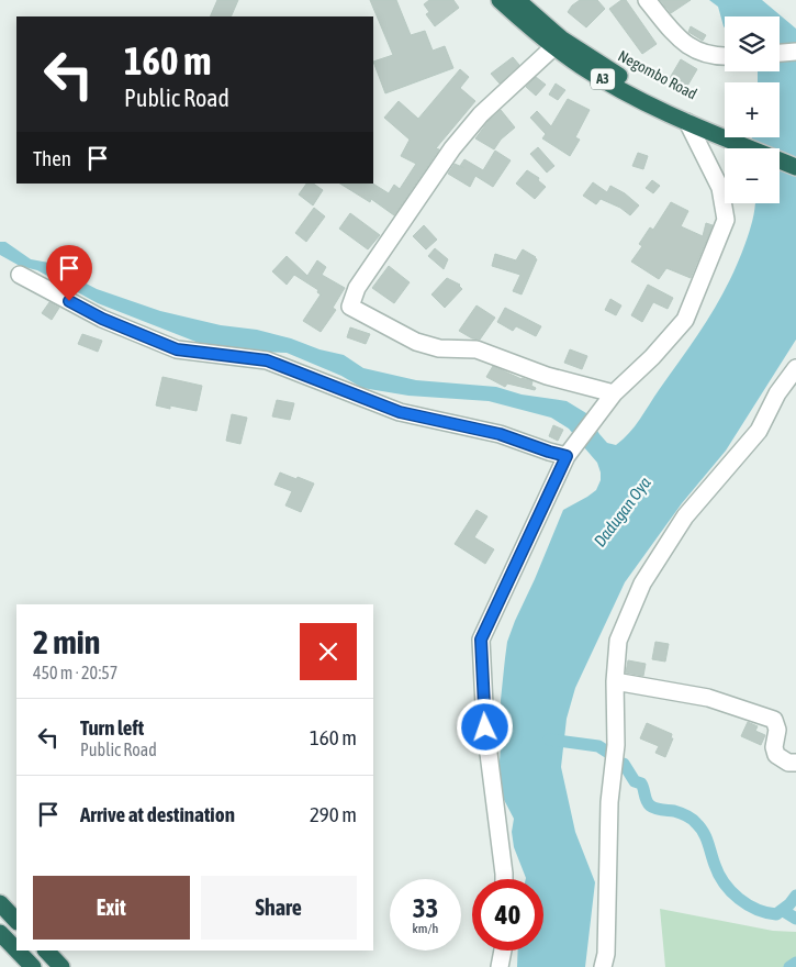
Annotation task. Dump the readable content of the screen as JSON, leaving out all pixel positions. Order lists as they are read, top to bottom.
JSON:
{
  "streets": {
    "highway": ["Negombo Road", "A3"]
  },
  "water": ["Dadugan Oya"],
  "page": {
    "map_buttons": ["+", "−"],
    "turn": ["160 m", "Public Road"],
    "then": "Then",
    "heading": ["2 min", "450 m · 20:57"],
    "list": [
      {
        "name": "Turn left",
        "note": "Public Road",
        "value": "160 m"
      },
      {
        "name": "Arrive at destination",
        "value": "290 m"
      }
    ],
    "buttons": ["Exit", "Share"],
    "speed": "33 km/h",
    "limit": "40"
  }
}
